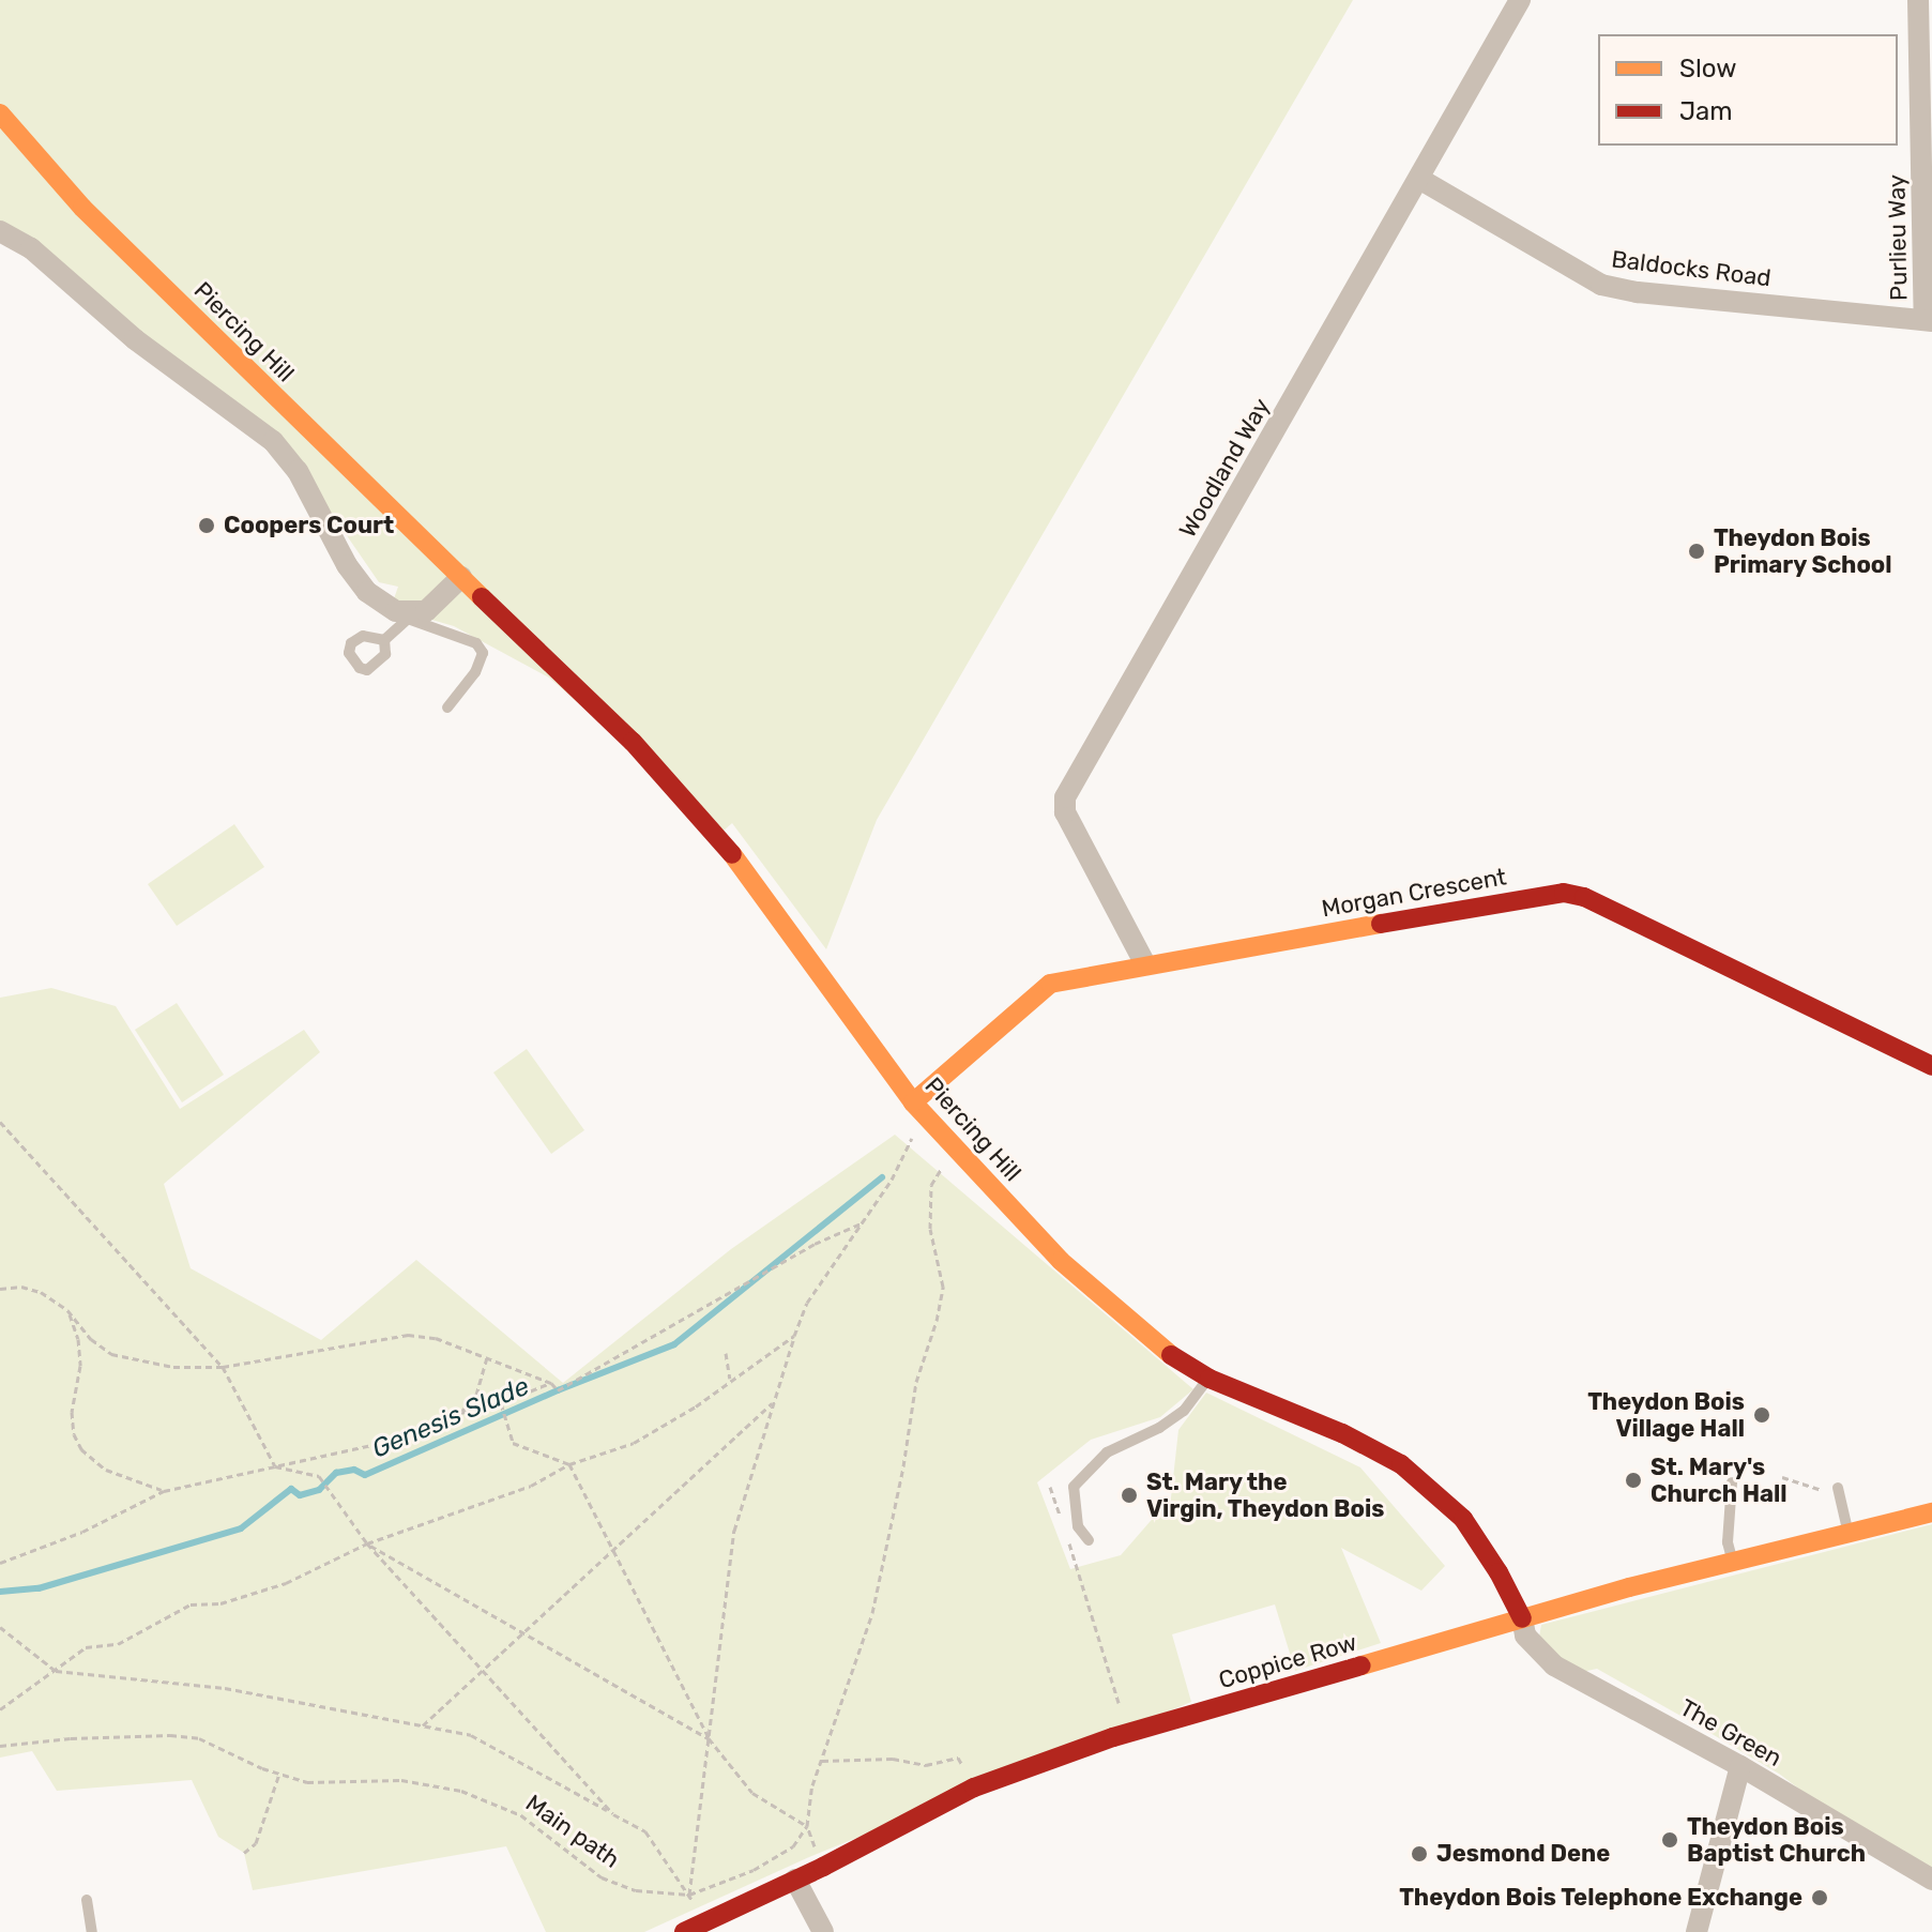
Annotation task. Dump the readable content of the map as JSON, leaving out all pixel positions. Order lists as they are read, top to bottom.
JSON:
{
  "streets": {
    "street": [
      "Purlieu Way",
      "Baldocks Road",
      "Piercing Hill",
      "Woodland Way",
      "Morgan Crescent",
      "Coppice Row",
      "The Green"
    ],
    "path": ["Main path"]
  },
  "crossings": [
    ["Purlieu Way", "Baldocks Road"],
    ["Baldocks Road", "Woodland Way"],
    ["Piercing Hill", "Morgan Crescent"],
    ["Piercing Hill", "Coppice Row"],
    ["Piercing Hill", "The Green"],
    ["Woodland Way", "Morgan Crescent"],
    ["Coppice Row", "The Green"]
  ],
  "water": ["Genesis Slade"],
  "places": [
    "Coopers Court",
    "Theydon Bois Primary School",
    "Theydon Bois Village Hall",
    "St. Mary's Church Hall",
    "St. Mary the Virgin, Theydon Bois",
    "Theydon Bois Baptist Church",
    "Jesmond Dene",
    "Theydon Bois Telephone Exchange"
  ],
  "legend": ["Slow", "Jam"]
}
